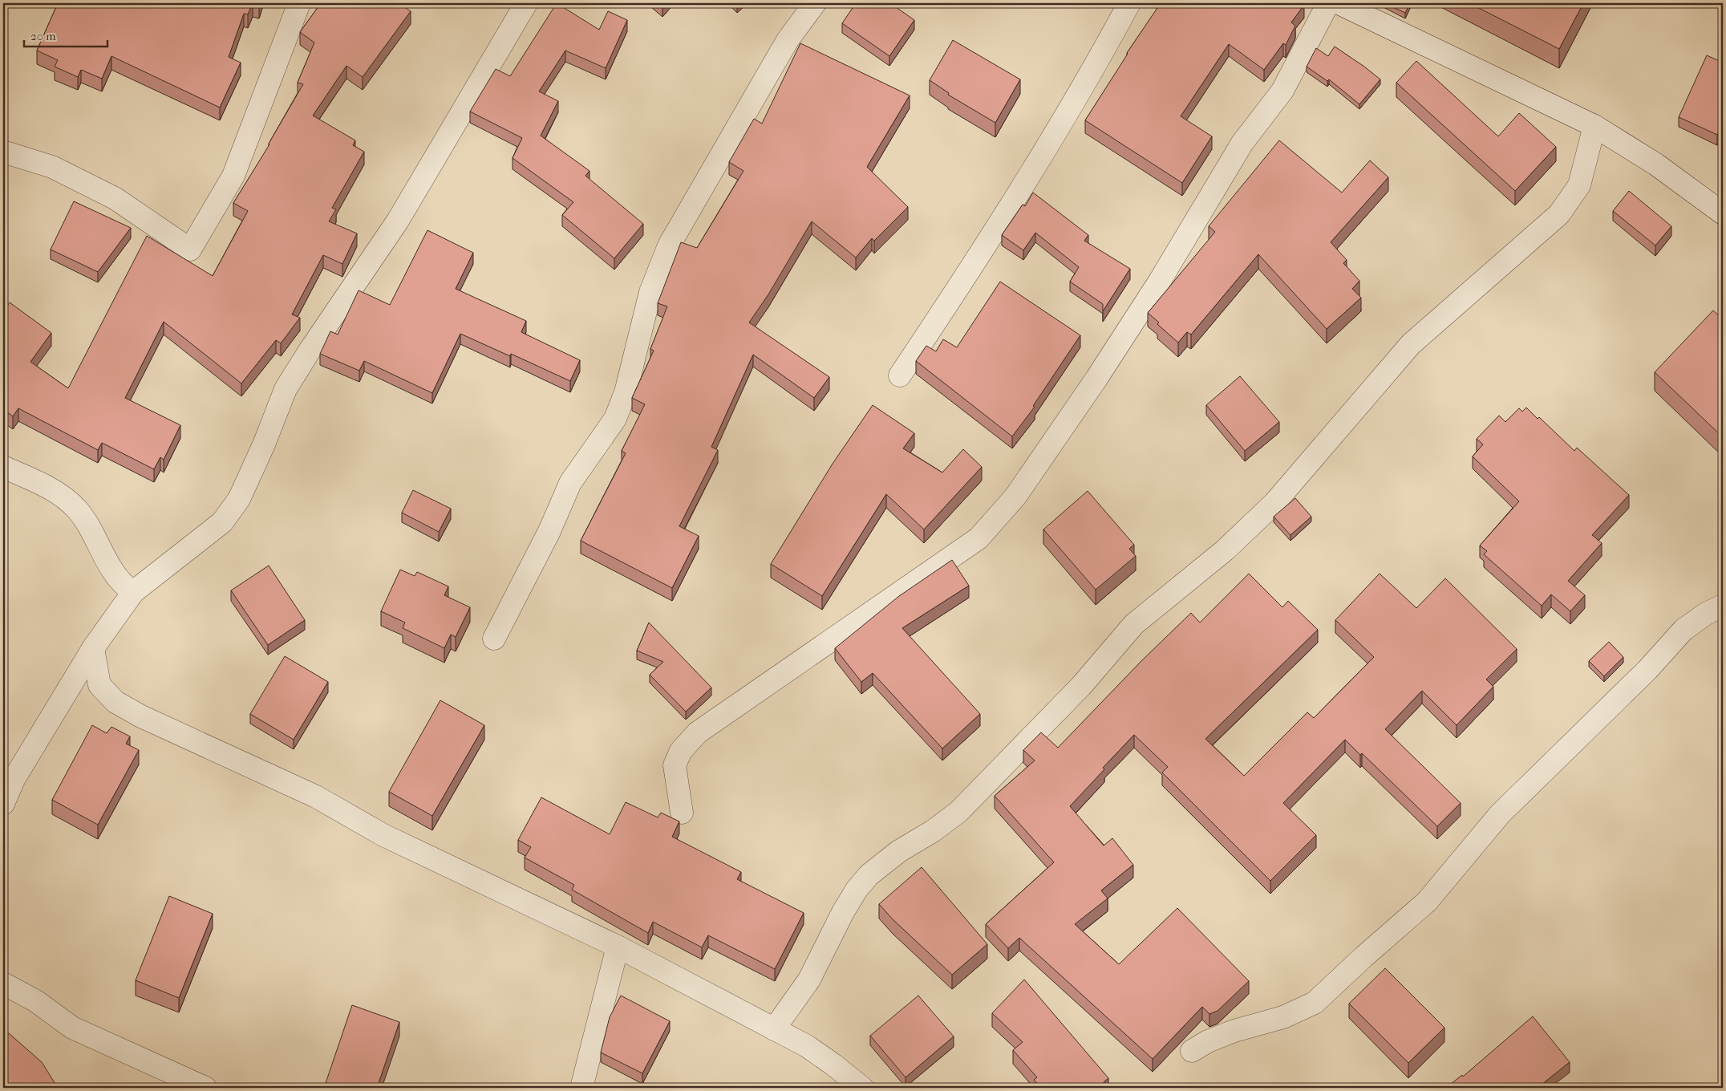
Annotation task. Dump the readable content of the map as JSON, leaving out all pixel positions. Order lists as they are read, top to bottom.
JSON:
{
  "scale_bar": "20 m"
}
